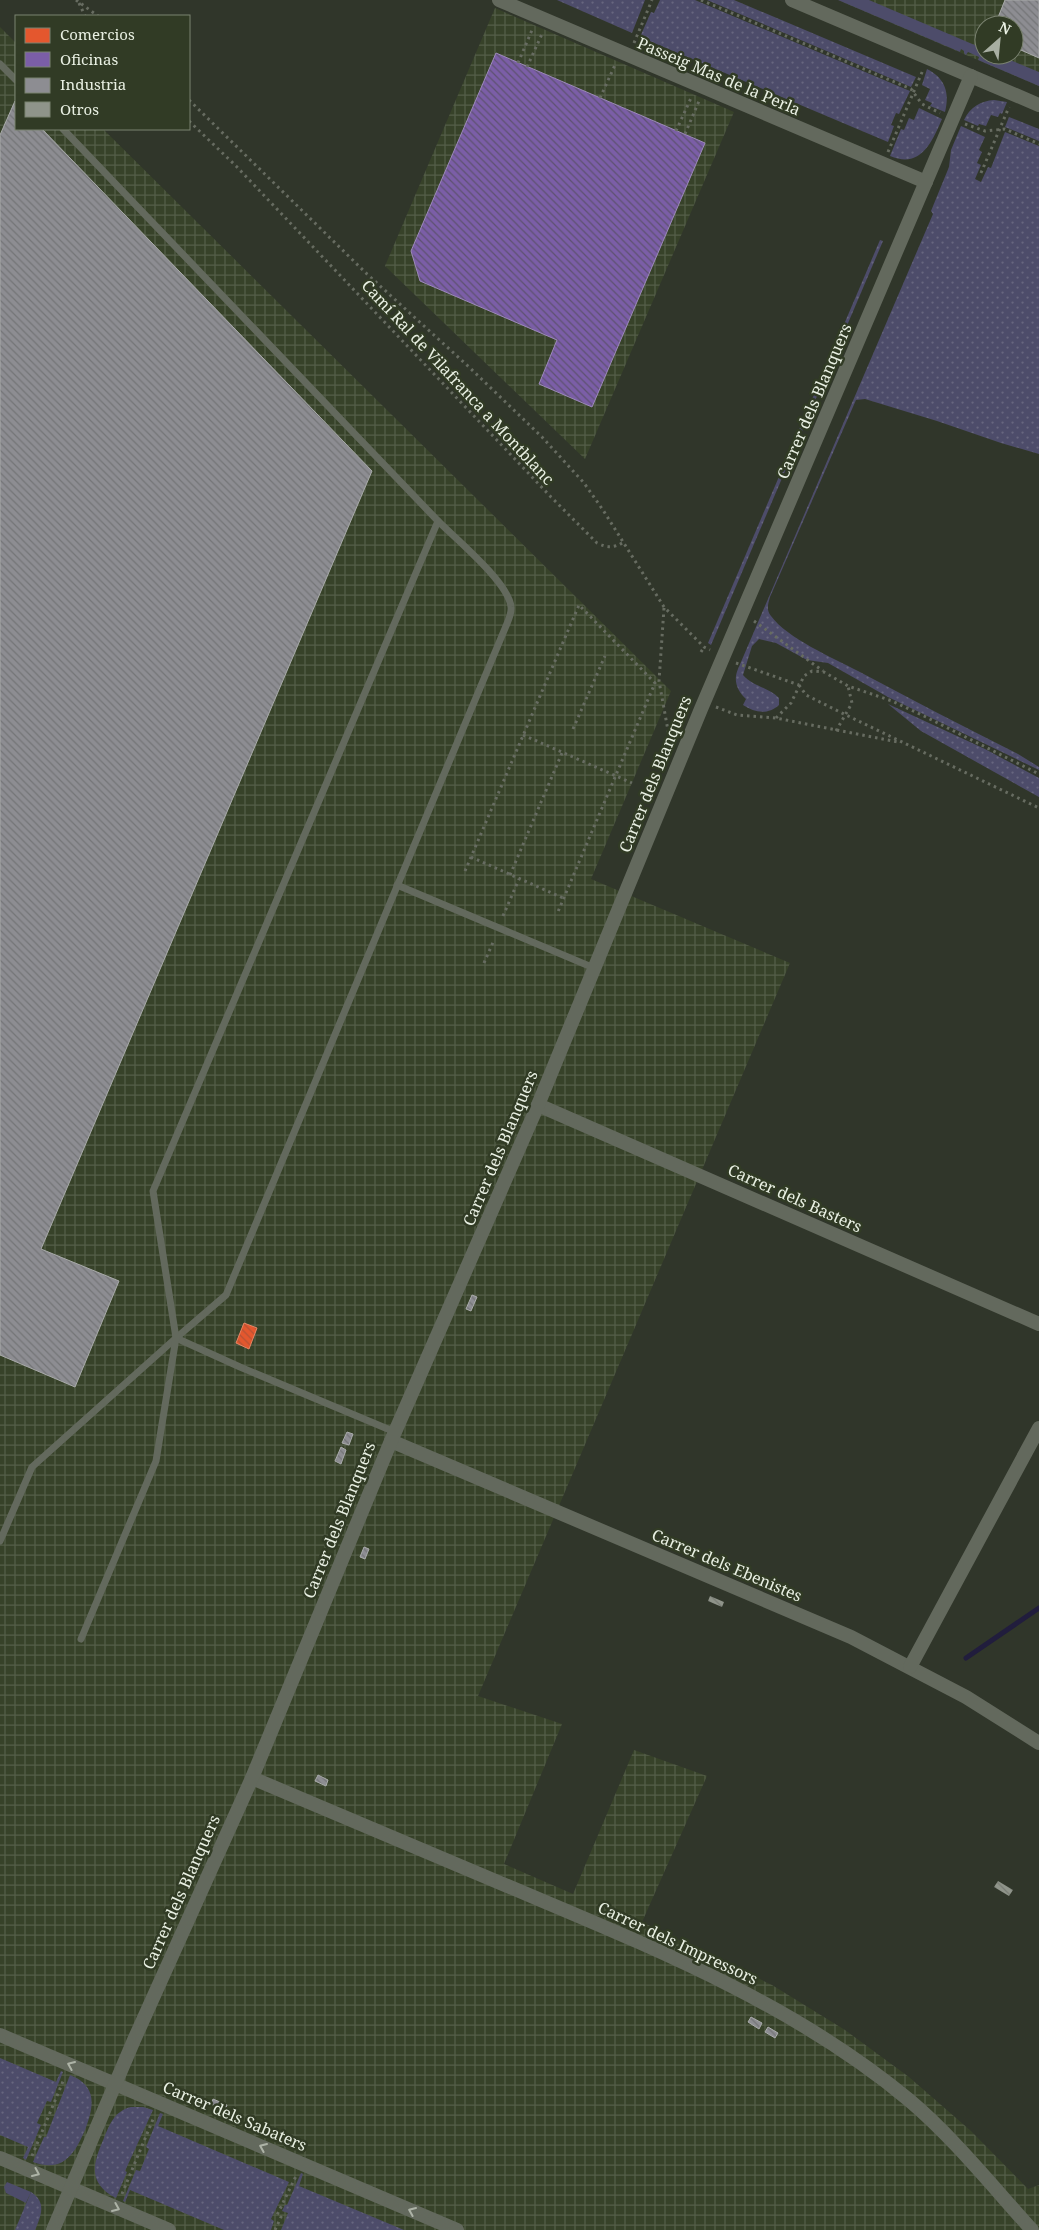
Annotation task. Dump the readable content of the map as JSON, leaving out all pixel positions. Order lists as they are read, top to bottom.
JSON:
{
  "streets": {
    "street": [
      "Passeig Mas de la Perla",
      "Carrer dels Blanquers",
      "Carrer dels Basters",
      "Carrer dels Ebenistes",
      "Carrer dels Impressors",
      "Carrer dels Sabaters"
    ],
    "path": ["Camí Ral de Vilafranca a Montblanc"]
  },
  "crossings": [
    ["Passeig Mas de la Perla", "Carrer dels Blanquers"],
    ["Carrer dels Blanquers", "Carrer dels Basters"],
    ["Carrer dels Blanquers", "Carrer dels Ebenistes"],
    ["Carrer dels Blanquers", "Carrer dels Impressors"],
    ["Carrer dels Blanquers", "Carrer dels Sabaters"]
  ],
  "legend": [
    "Comercios",
    "Oficinas",
    "Industria",
    "Otros"
  ],
  "north": "top right"
}
